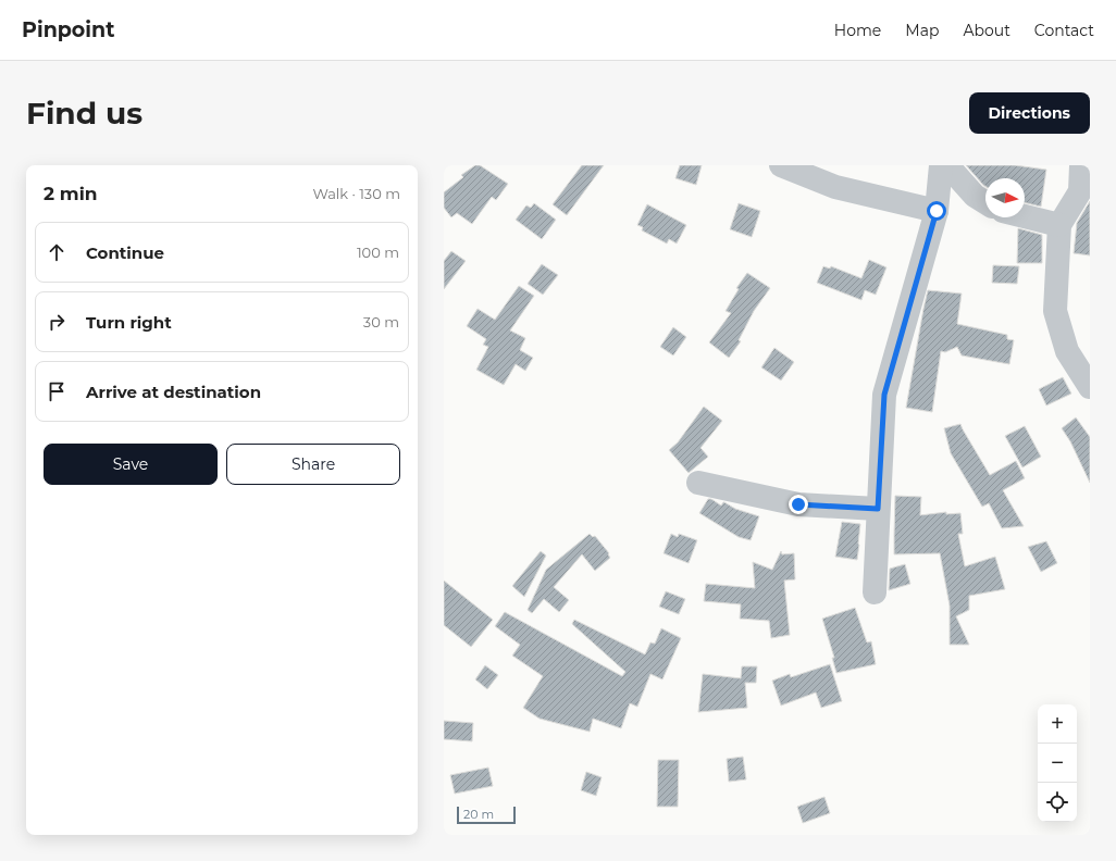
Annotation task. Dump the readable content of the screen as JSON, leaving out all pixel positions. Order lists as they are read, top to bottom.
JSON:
{
  "scale_bar": "20 m",
  "north": "right",
  "page": {
    "header": "Pinpoint",
    "nav": [
      "Home",
      "Map",
      "About",
      "Contact"
    ],
    "buttons": [
      "Directions",
      ["Save", "Share"]
    ],
    "title": "Find us",
    "heading": ["2 min", "Walk · 130 m"],
    "list": [
      ["Continue", "100 m"],
      ["Turn right", "30 m"],
      "Arrive at destination"
    ],
    "map_buttons": ["+", "−"],
    "scale": "20 m"
  }
}
